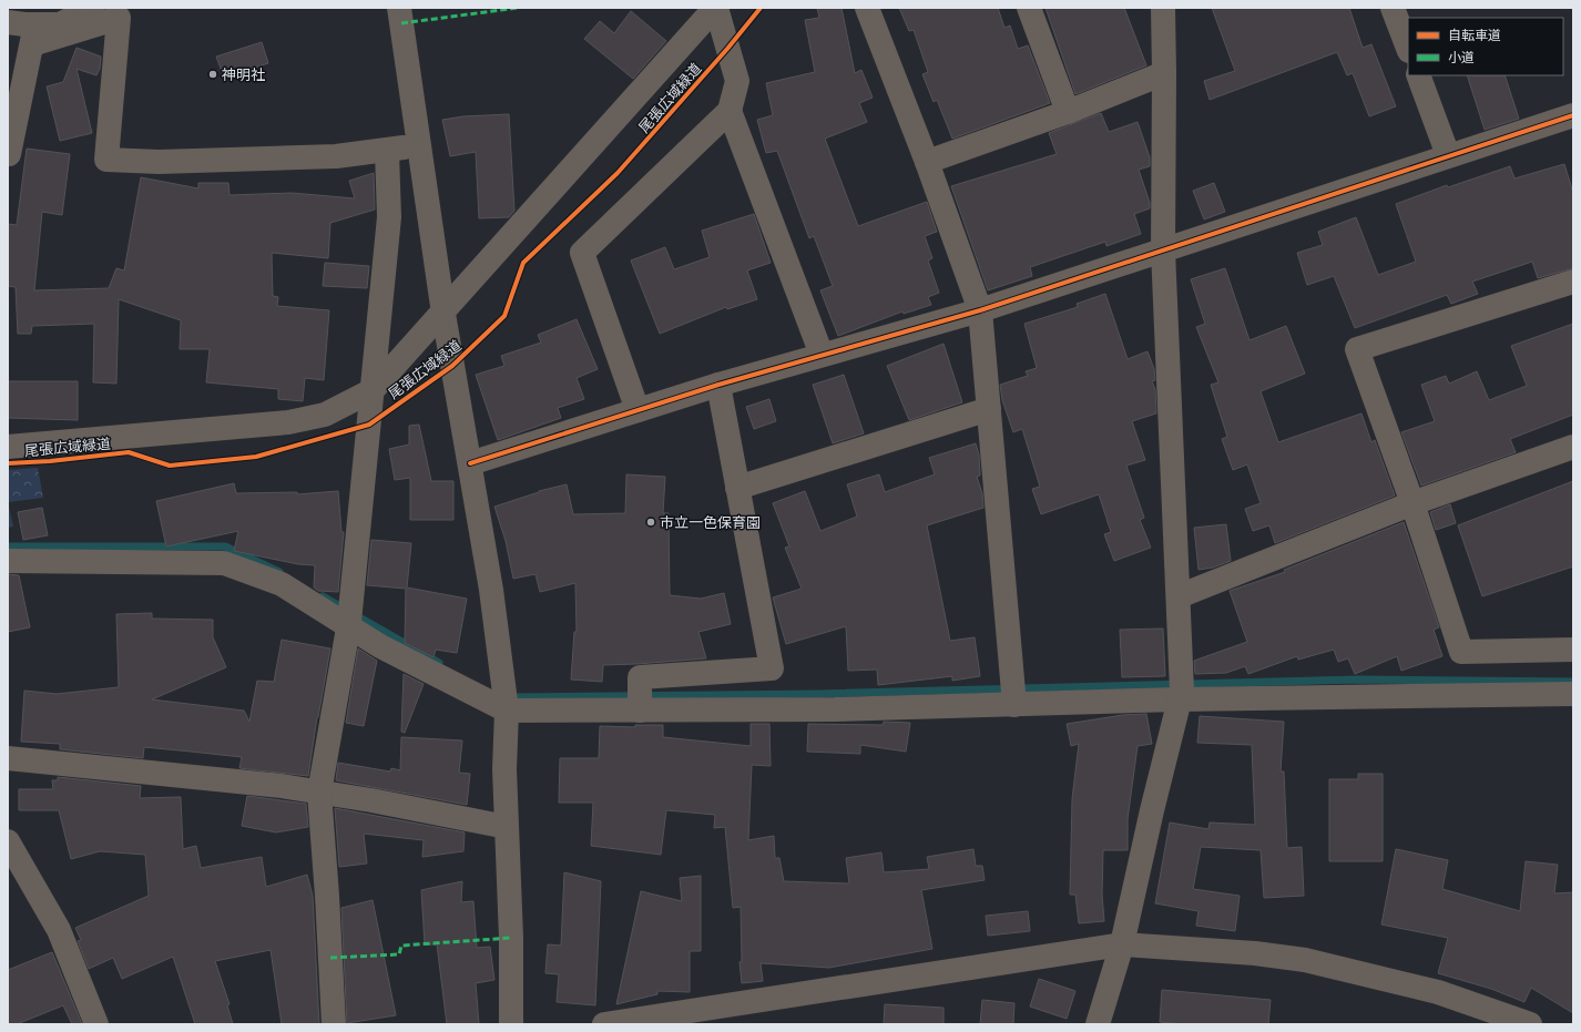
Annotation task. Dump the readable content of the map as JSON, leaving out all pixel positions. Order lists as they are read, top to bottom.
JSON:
{
  "streets": {
    "cycle path": ["尾張広域緑道"]
  },
  "places": ["神明社", "市立一色保育園"],
  "legend": ["自転車道", "小道"]
}
